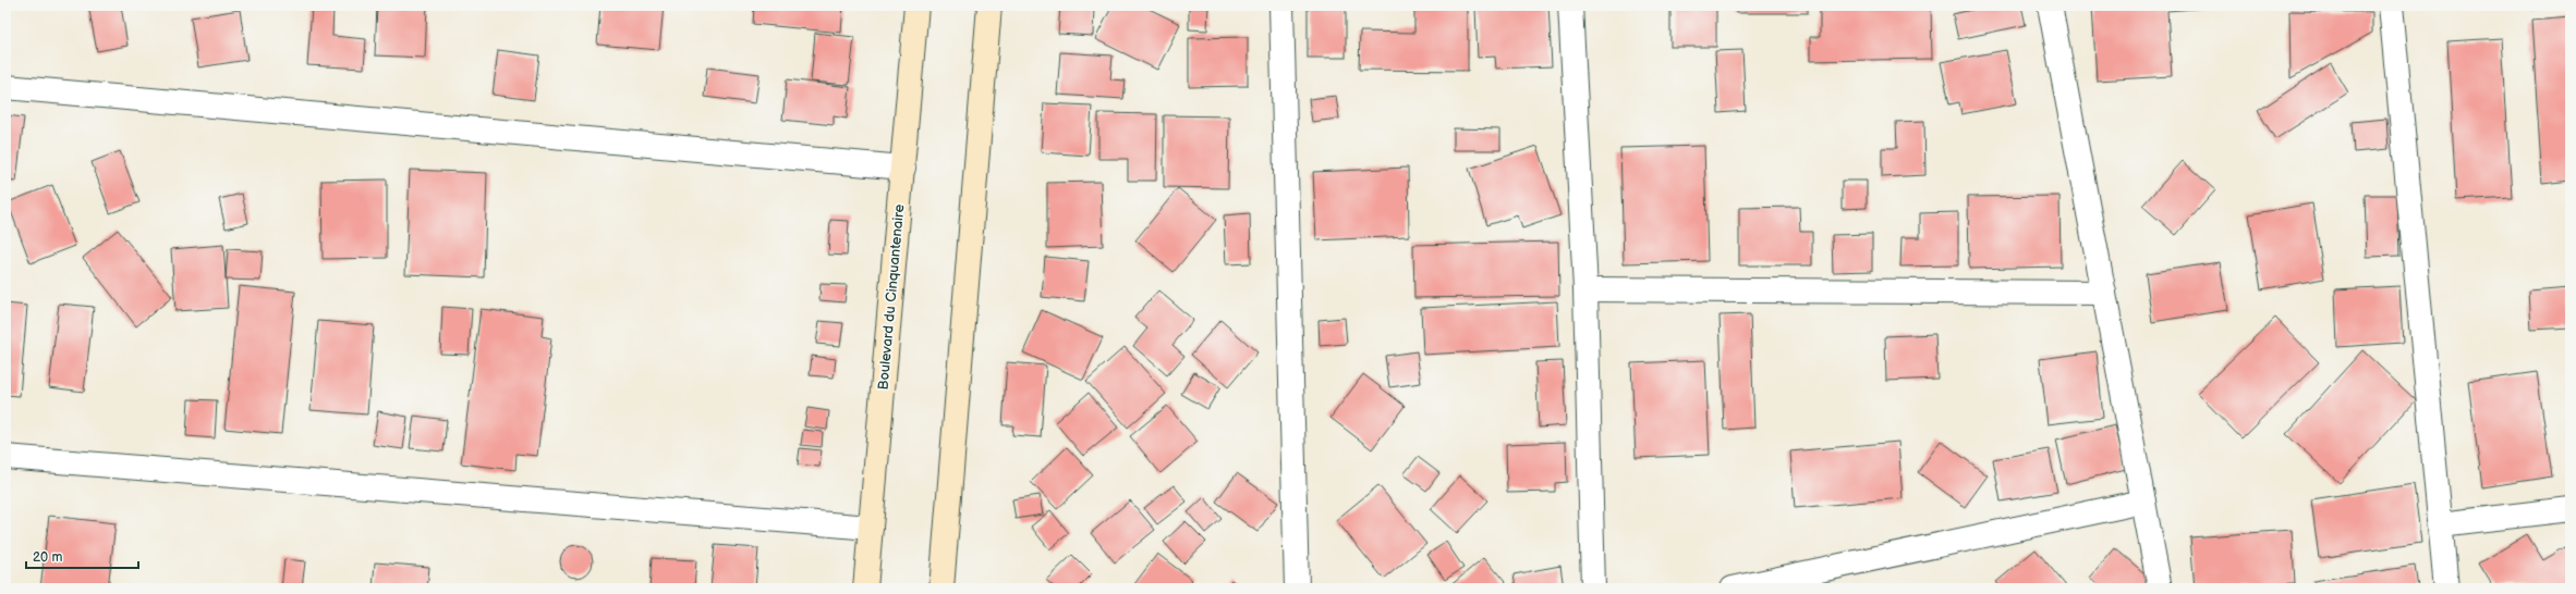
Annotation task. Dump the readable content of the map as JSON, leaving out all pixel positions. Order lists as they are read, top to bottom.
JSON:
{
  "streets": {
    "main road": ["Boulevard du Cinquantenaire"]
  },
  "scale_bar": "20 m"
}
